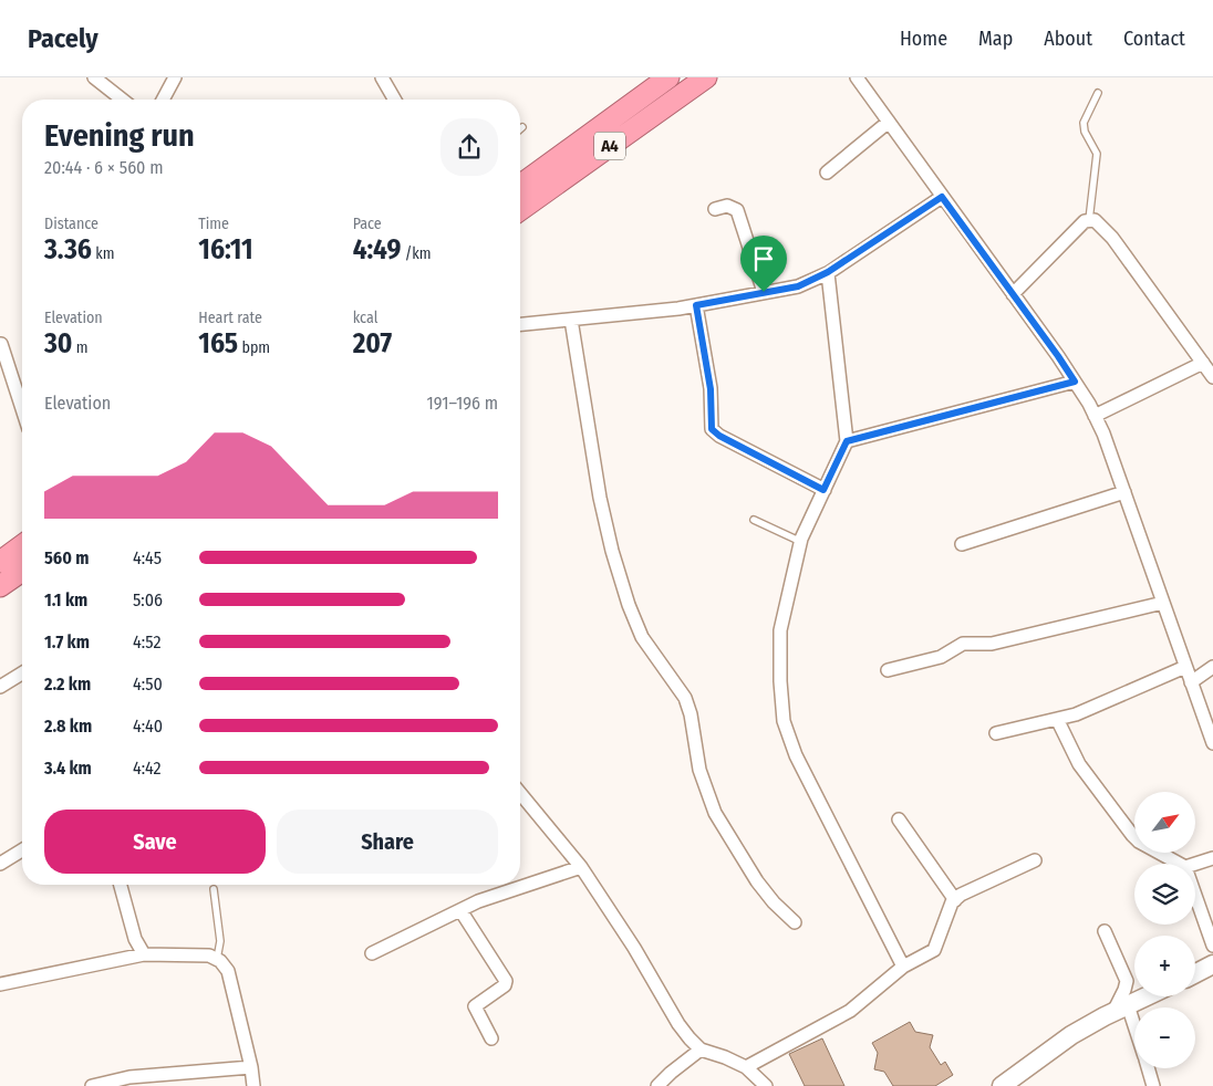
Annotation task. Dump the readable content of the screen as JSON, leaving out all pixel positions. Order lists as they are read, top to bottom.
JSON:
{
  "streets": {
    "highway": ["A4"]
  },
  "north": "top right",
  "page": {
    "header": "Pacely",
    "nav": [
      "Home",
      "Map",
      "About",
      "Contact"
    ],
    "heading": ["Evening run", "20:44 · 6 × 560 m"],
    "stats": [
      ["Distance", "3.36 km"],
      ["Time", "16:11"],
      ["Pace", "4:49 /km"],
      ["Elevation", "30 m"],
      ["Heart rate", "165 bpm"],
      ["kcal", "207"]
    ],
    "chart": ["Elevation", "191–196 m"],
    "list": [
      {
        "name": "560 m",
        "note": "4:45"
      },
      {
        "name": "1.1 km",
        "note": "5:06"
      },
      {
        "name": "1.7 km",
        "note": "4:52"
      },
      {
        "name": "2.2 km",
        "note": "4:50"
      },
      {
        "name": "2.8 km",
        "note": "4:40"
      },
      {
        "name": "3.4 km",
        "note": "4:42"
      }
    ],
    "map_buttons": ["+", "−"],
    "buttons": ["Save", "Share"]
  }
}
